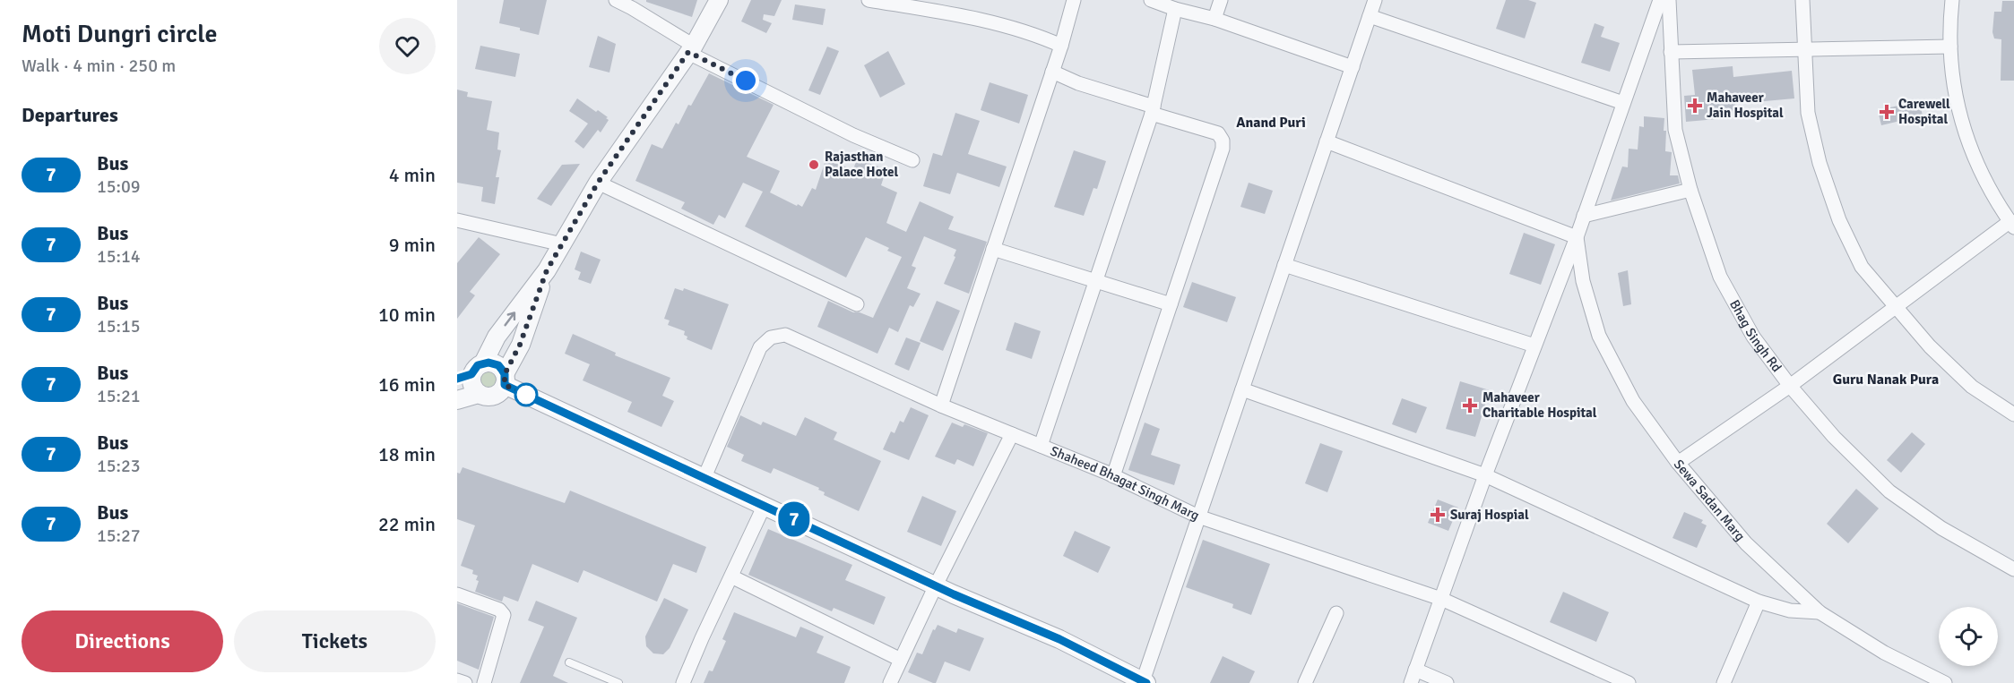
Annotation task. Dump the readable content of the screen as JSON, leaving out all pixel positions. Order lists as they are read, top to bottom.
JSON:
{
  "streets": {
    "street": ["Bhag Singh Rd", "Shaheed Bhagat Singh Marg", "Sewa Sadan Marg"]
  },
  "districts": ["Anand Puri", "Guru Nanak Pura"],
  "places": {
    "health": [
      "Mahaveer Jain Hospital",
      "Carewell Hospital",
      "Mahaveer Charitable Hospital",
      "Suraj Hospial"
    ],
    "other": ["Rajasthan Palace Hotel"]
  },
  "lines": ["bus line 7"],
  "page": {
    "heading": [
      ["Moti Dungri circle", "Walk · 4 min · 250 m"],
      "Departures"
    ],
    "on_map": "7",
    "list": [
      {
        "mark": "7",
        "name": "Bus",
        "note": "15:09",
        "value": "4 min"
      },
      {
        "mark": "7",
        "name": "Bus",
        "note": "15:14",
        "value": "9 min"
      },
      {
        "mark": "7",
        "name": "Bus",
        "note": "15:15",
        "value": "10 min"
      },
      {
        "mark": "7",
        "name": "Bus",
        "note": "15:21",
        "value": "16 min"
      },
      {
        "mark": "7",
        "name": "Bus",
        "note": "15:23",
        "value": "18 min"
      },
      {
        "mark": "7",
        "name": "Bus",
        "note": "15:27",
        "value": "22 min"
      }
    ],
    "buttons": ["Directions", "Tickets"]
  }
}
